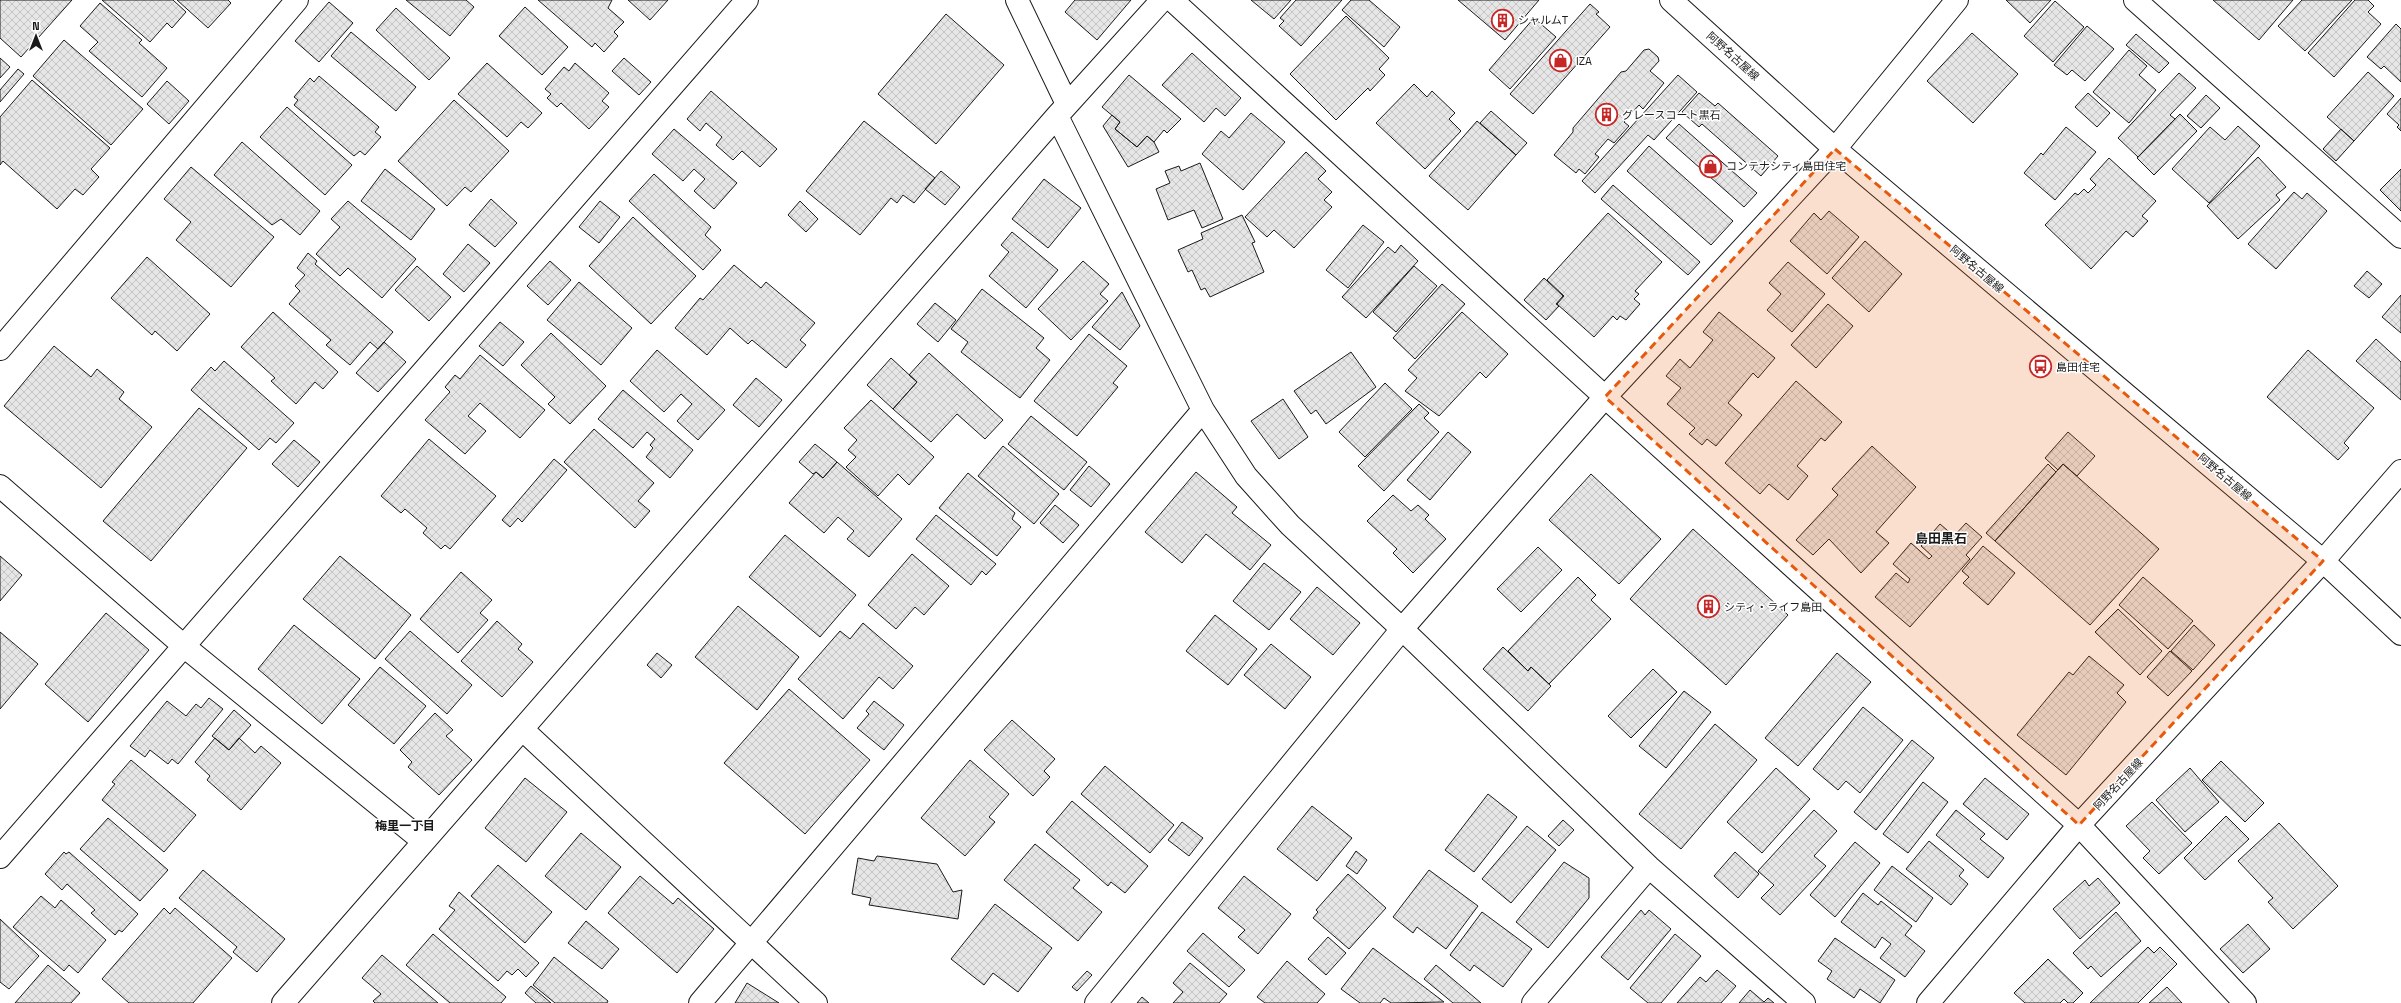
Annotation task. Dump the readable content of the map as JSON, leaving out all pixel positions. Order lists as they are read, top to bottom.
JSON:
{
  "streets": {
    "street": ["阿野名古屋線"]
  },
  "districts": ["島田黒石", "梅里一丁目"],
  "places": {
    "building": ["シャルムT", "グレースコート黒石", "シティ・ライフ島田"],
    "shop": ["IZA", "コンテナシティ島田住宅"],
    "bus stop": ["島田住宅"]
  },
  "north": "top"
}
